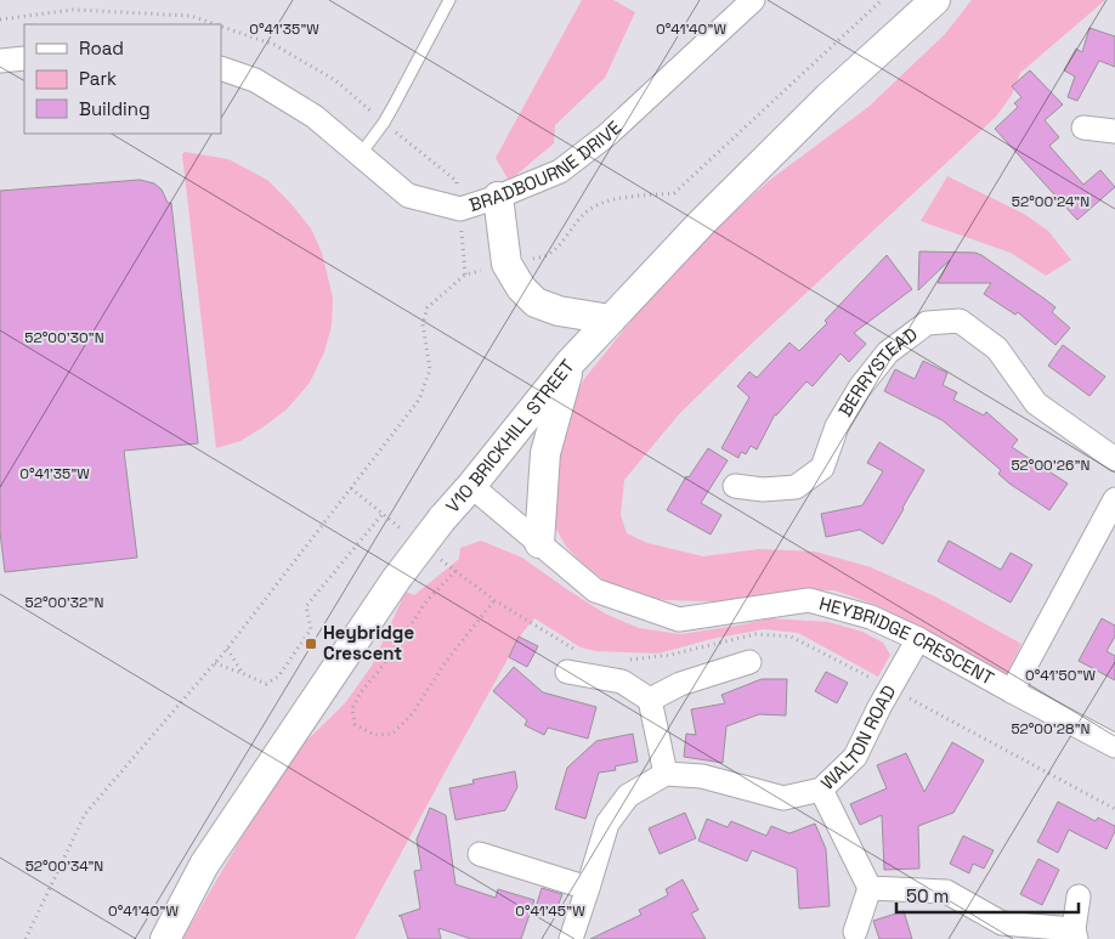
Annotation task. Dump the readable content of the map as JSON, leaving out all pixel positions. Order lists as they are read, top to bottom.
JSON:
{
  "streets": {
    "street": [
      "BRADBOURNE DRIVE",
      "BERRYSTEAD",
      "V10 BRICKHILL STREET",
      "HEYBRIDGE CRESCENT",
      "WALTON ROAD"
    ]
  },
  "crossings": [
    ["V10 BRICKHILL STREET", "HEYBRIDGE CRESCENT"],
    ["HEYBRIDGE CRESCENT", "WALTON ROAD"]
  ],
  "places": {
    "transit": ["Heybridge Crescent"]
  },
  "legend": ["Road", "Park", "Building"],
  "scale_bar": "50 m",
  "coordinates": [
    "0°41'35\"W",
    "0°41'40\"W",
    "52°00'24\"N",
    "52°00'30\"N",
    "52°00'26\"N",
    "52°00'32\"N",
    "0°41'50\"W",
    "52°00'28\"N",
    "52°00'34\"N",
    "0°41'45\"W"
  ]
}
